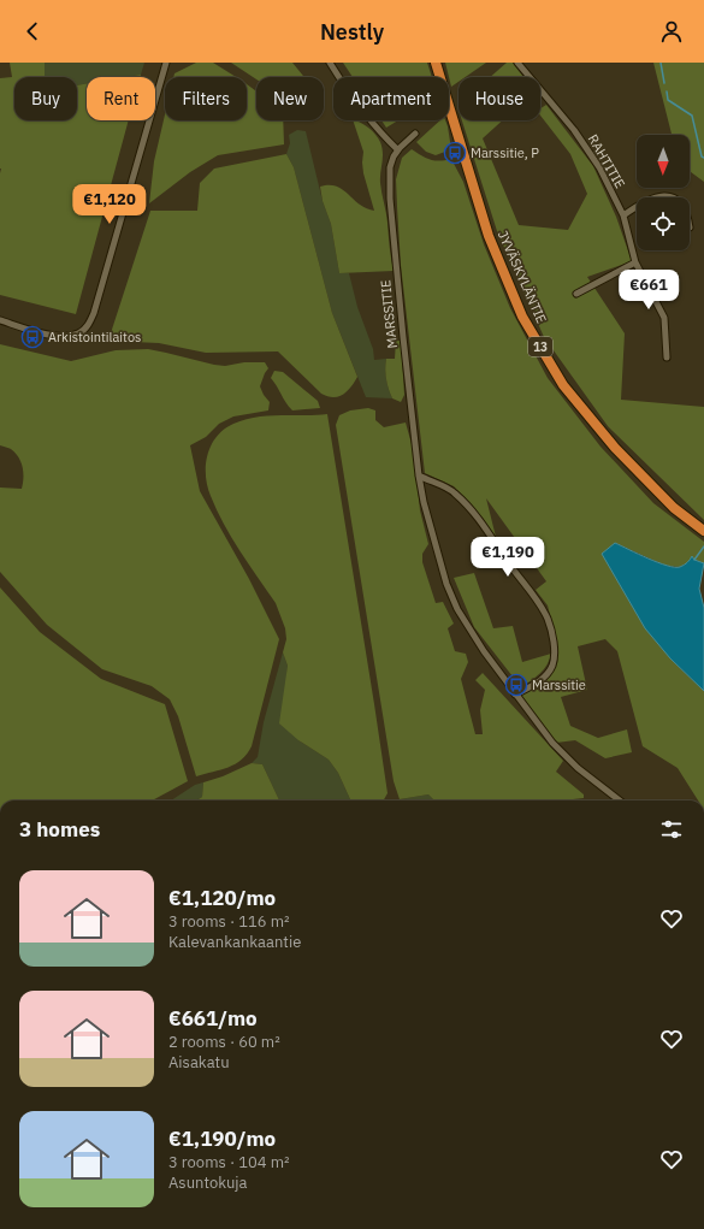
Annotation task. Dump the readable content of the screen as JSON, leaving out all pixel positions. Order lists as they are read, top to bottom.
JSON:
{
  "streets": {
    "highway": ["JYVÄSKYLÄNTIE", "13"],
    "street": ["RAHTITIE", "MARSSITIE"]
  },
  "places": {
    "bus stop": ["Marssitie, P", "Arkistointilaitos", "Marssitie"]
  },
  "north": "bottom",
  "page": {
    "header": "Nestly",
    "chip": [
      "Buy",
      "Rent",
      "Filters",
      "New",
      "Apartment",
      "House"
    ],
    "price": ["€1,120", "€661", "€1,190"],
    "heading": "3 homes",
    "list": [
      {
        "name": "€1,120/mo",
        "note": "3 rooms · 116 m² · Kalevankankaantie"
      },
      {
        "name": "€661/mo",
        "note": "2 rooms · 60 m² · Aisakatu"
      },
      {
        "name": "€1,190/mo",
        "note": "3 rooms · 104 m² · Asuntokuja"
      }
    ]
  }
}
